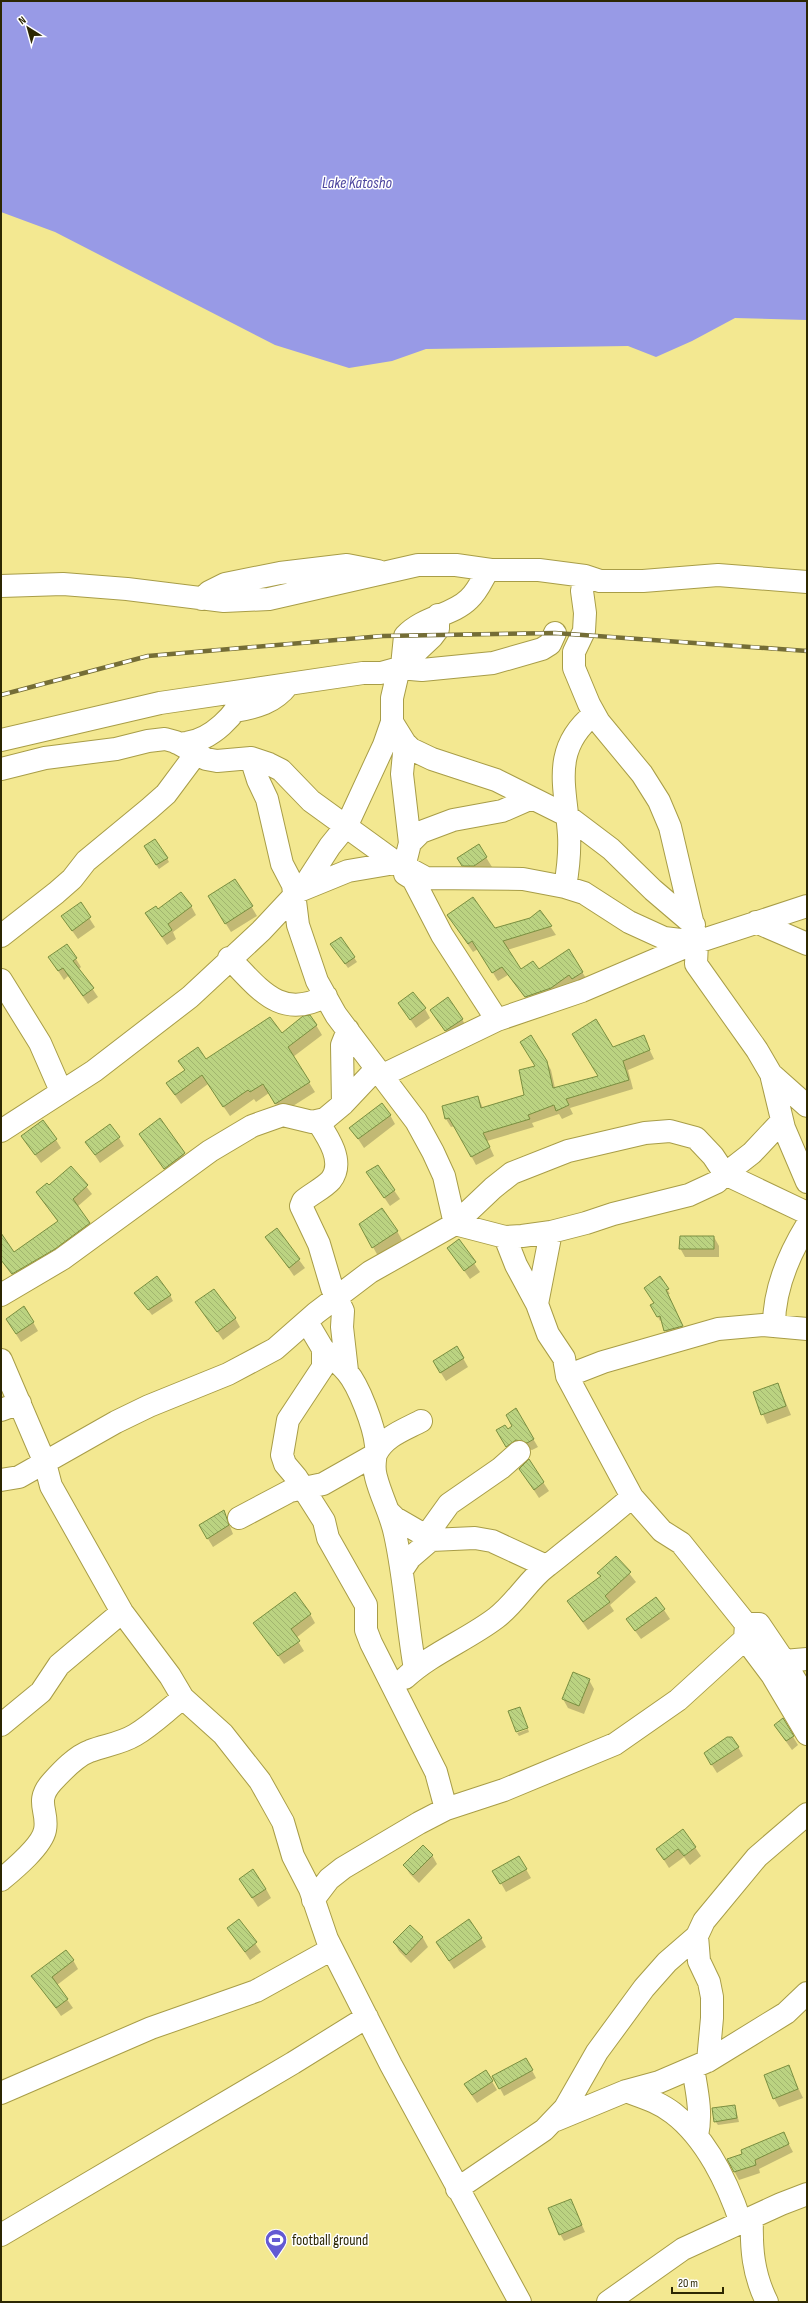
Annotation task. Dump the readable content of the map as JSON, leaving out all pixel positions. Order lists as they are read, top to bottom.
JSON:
{
  "water": ["Lake Katosho"],
  "places": {
    "sports": ["football ground"]
  },
  "scale_bar": "20 m",
  "north": "top left"
}
